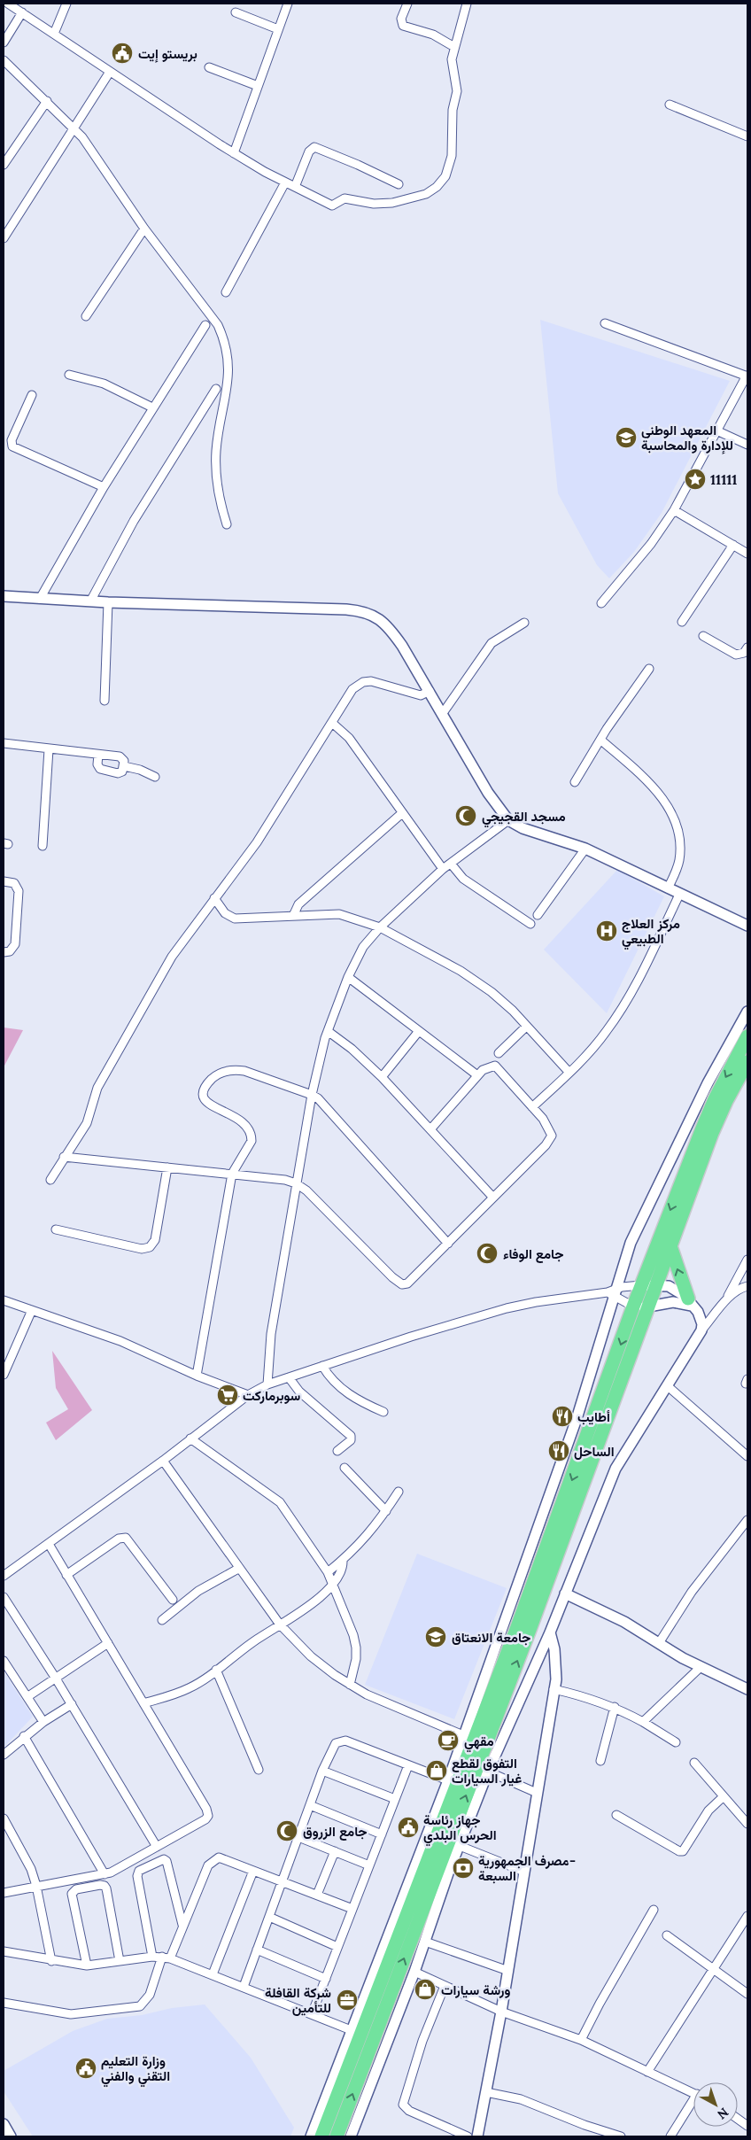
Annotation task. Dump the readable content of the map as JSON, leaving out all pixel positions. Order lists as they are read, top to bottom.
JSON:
{
  "places": {
    "public building": ["بريستو إيت", "جهاز رئاسة الحرس البلدي", "وزارة التعليم التقني والفني"],
    "school or university": ["المعهد الوطني للإدارة والمحاسبة", "جامعة الانعتاق"],
    "place": ["11111"],
    "mosque": ["مسجد القجيجي", "جامع الوفاء", "جامع الزروق"],
    "hospital": ["مركز العلاج الطبيعي"],
    "supermarket": ["سوبرماركت"],
    "restaurant": ["أطايب", "الساحل"],
    "cafe": ["مقهي"],
    "shop": ["التفوق لقطع غيار السيارات", "ورشة سيارات"],
    "bank": ["مصرف الجمهورية- السبعة"],
    "office": ["شركة القافلة للتأمين"]
  },
  "north": "bottom right"
}
